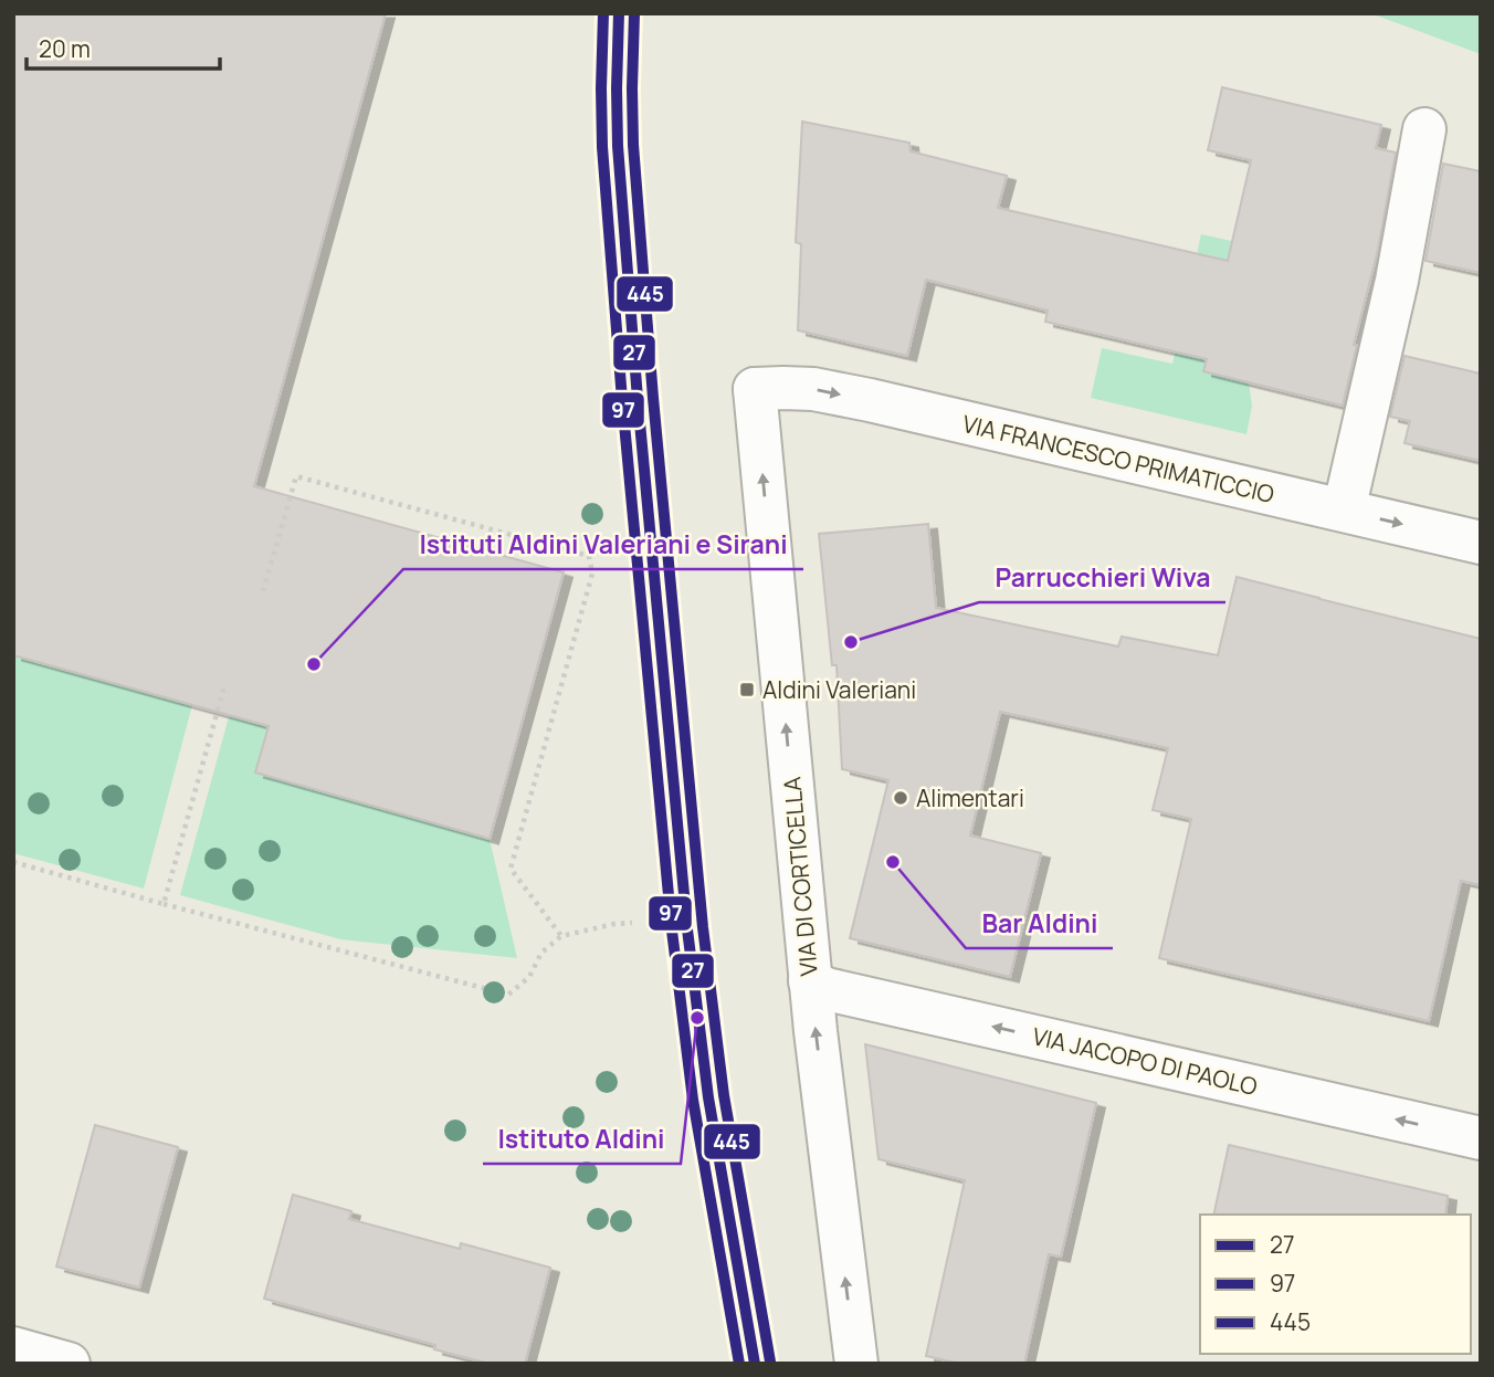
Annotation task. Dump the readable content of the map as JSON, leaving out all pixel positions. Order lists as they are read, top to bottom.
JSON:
{
  "streets": {
    "main road": ["VIA FRANCESCO PRIMATICCIO", "VIA DI CORTICELLA", "VIA JACOPO DI PAOLO"]
  },
  "crossings": [
    ["VIA FRANCESCO PRIMATICCIO", "VIA DI CORTICELLA"],
    ["VIA DI CORTICELLA", "VIA JACOPO DI PAOLO"]
  ],
  "one_way": ["VIA FRANCESCO PRIMATICCIO", "VIA JACOPO DI PAOLO"],
  "places": {
    "other": [
      "Parrucchieri Wiva",
      "Istituti Aldini Valeriani e Sirani",
      "Alimentari",
      "Bar Aldini",
      "Istituto Aldini"
    ],
    "transit": ["Aldini Valeriani"]
  },
  "lines": ["transit line 27", "transit line 97", "transit line 445"],
  "legend": ["27", "97", "445"],
  "scale_bar": "20 m"
}
